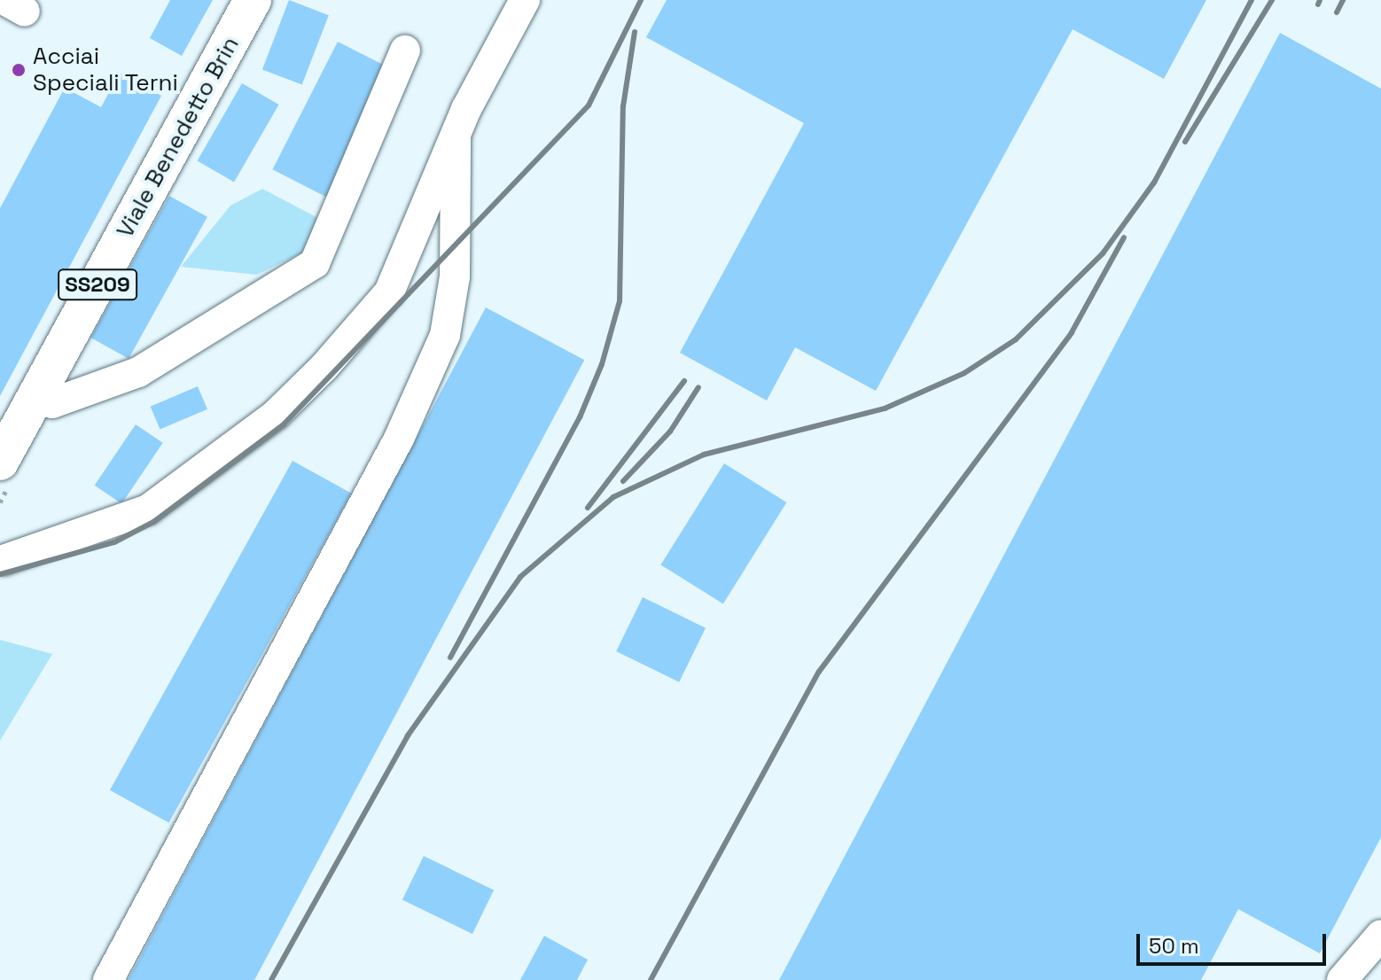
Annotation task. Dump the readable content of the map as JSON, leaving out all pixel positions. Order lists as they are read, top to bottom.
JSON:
{
  "streets": {
    "main road": ["Viale Benedetto Brin", "SS209"]
  },
  "places": ["Acciai Speciali Terni"],
  "scale_bar": "50 m"
}
